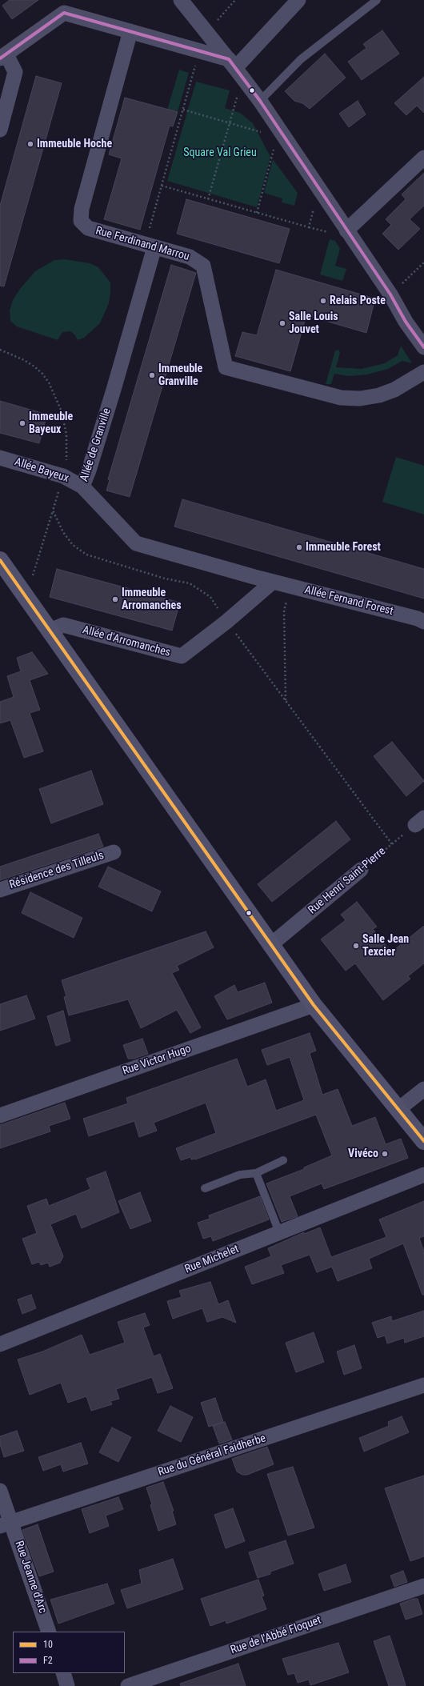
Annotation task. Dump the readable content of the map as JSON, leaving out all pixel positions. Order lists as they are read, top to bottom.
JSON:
{
  "streets": {
    "street": [
      "Rue Ferdinand Marrou",
      "Allée de Granville",
      "Allée Bayeux",
      "Allée Fernand Forest",
      "Allée d'Arromanches",
      "Résidence des Tilleuls",
      "Rue Henri Saint-Pierre",
      "Rue Victor Hugo",
      "Rue Michelet",
      "Rue du Général Faidherbe",
      "Rue Jeanne d'Arc",
      "Rue de l'Abbé Floquet"
    ]
  },
  "crossings": [
    ["Rue Ferdinand Marrou", "Allée de Granville"],
    ["Allée de Granville", "Allée Bayeux"],
    ["Allée de Granville", "Allée Fernand Forest"],
    ["Allée de Granville", "Allée d'Arromanches"],
    ["Allée Fernand Forest", "Allée d'Arromanches"],
    ["Rue du Général Faidherbe", "Rue Jeanne d'Arc"]
  ],
  "parks": ["Square Val Grieu"],
  "places": [
    "Immeuble Hoche",
    "Relais Poste",
    "Salle Louis Jouvet",
    "Immeuble Granville",
    "Immeuble Bayeux",
    "Immeuble Forest",
    "Immeuble Arromanches",
    "Salle Jean Texcier",
    "Vivéco"
  ],
  "lines": ["transit line F2", "transit line 10"],
  "legend": ["10", "F2"]
}
